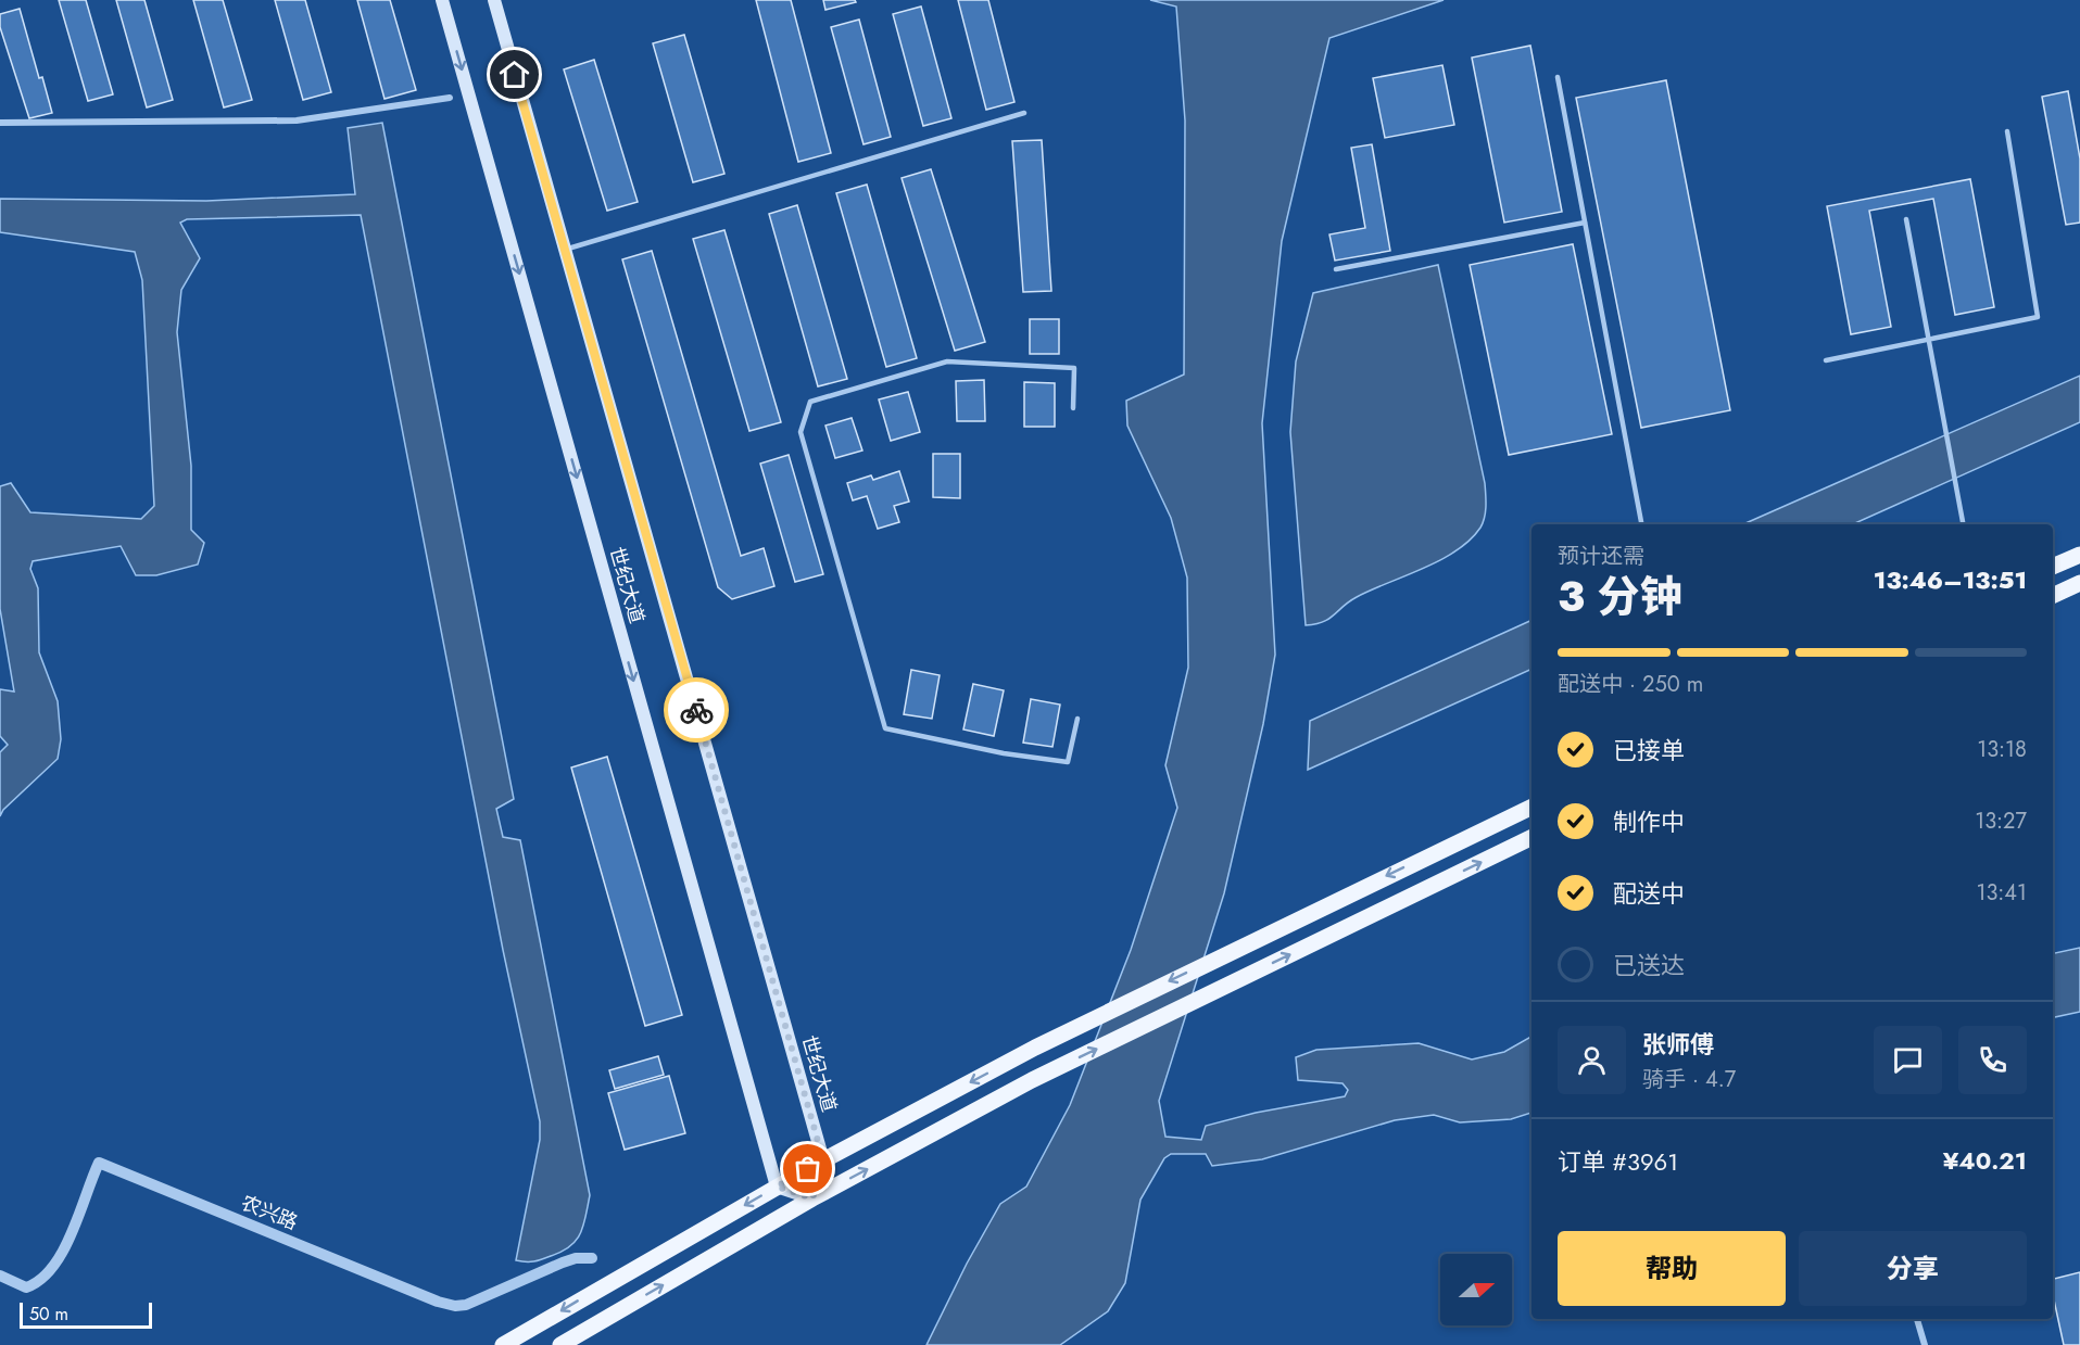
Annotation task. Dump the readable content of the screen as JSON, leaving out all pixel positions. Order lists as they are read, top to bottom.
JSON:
{
  "streets": {
    "main road": ["世纪大道"],
    "street": ["农兴路"]
  },
  "scale_bar": "50 m",
  "north": "right",
  "page": {
    "heading": ["3 分钟", "预计还需", "13:46–13:51"],
    "panel": [
      "张师傅",
      "骑手 · 4.7",
      "订单 #3961",
      "¥40.21"
    ],
    "bar": "配送中 · 250 m",
    "list": [
      ["已接单", "13:18"],
      ["制作中", "13:27"],
      ["配送中", "13:41"],
      "已送达"
    ],
    "buttons": ["帮助", "分享"],
    "scale": "50 m"
  }
}
